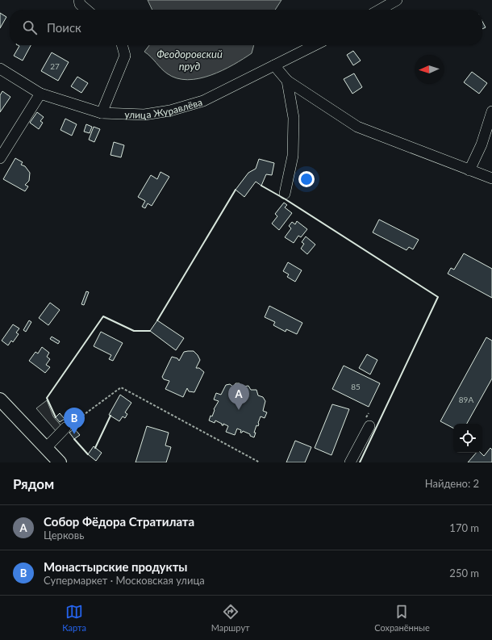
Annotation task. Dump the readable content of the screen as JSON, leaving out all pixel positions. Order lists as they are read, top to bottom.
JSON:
{
  "streets": {
    "street": ["улица Журавлёва"]
  },
  "water": ["Феодоровский пруд"],
  "house_numbers": ["27", "85", "89А"],
  "north": "left",
  "page": {
    "search": "Поиск",
    "pins": ["A", "B"],
    "heading": ["Рядом", "Найдено: 2"],
    "list": [
      {
        "mark": "A",
        "name": "Собор Фёдора Стратилата",
        "note": "Церковь",
        "value": "170 m"
      },
      {
        "mark": "B",
        "name": "Монастырские продукты",
        "note": "Супермаркет · Московская улица",
        "value": "250 m"
      }
    ],
    "nav": ["Карта", "Маршрут", "Сохранённые"]
  }
}
